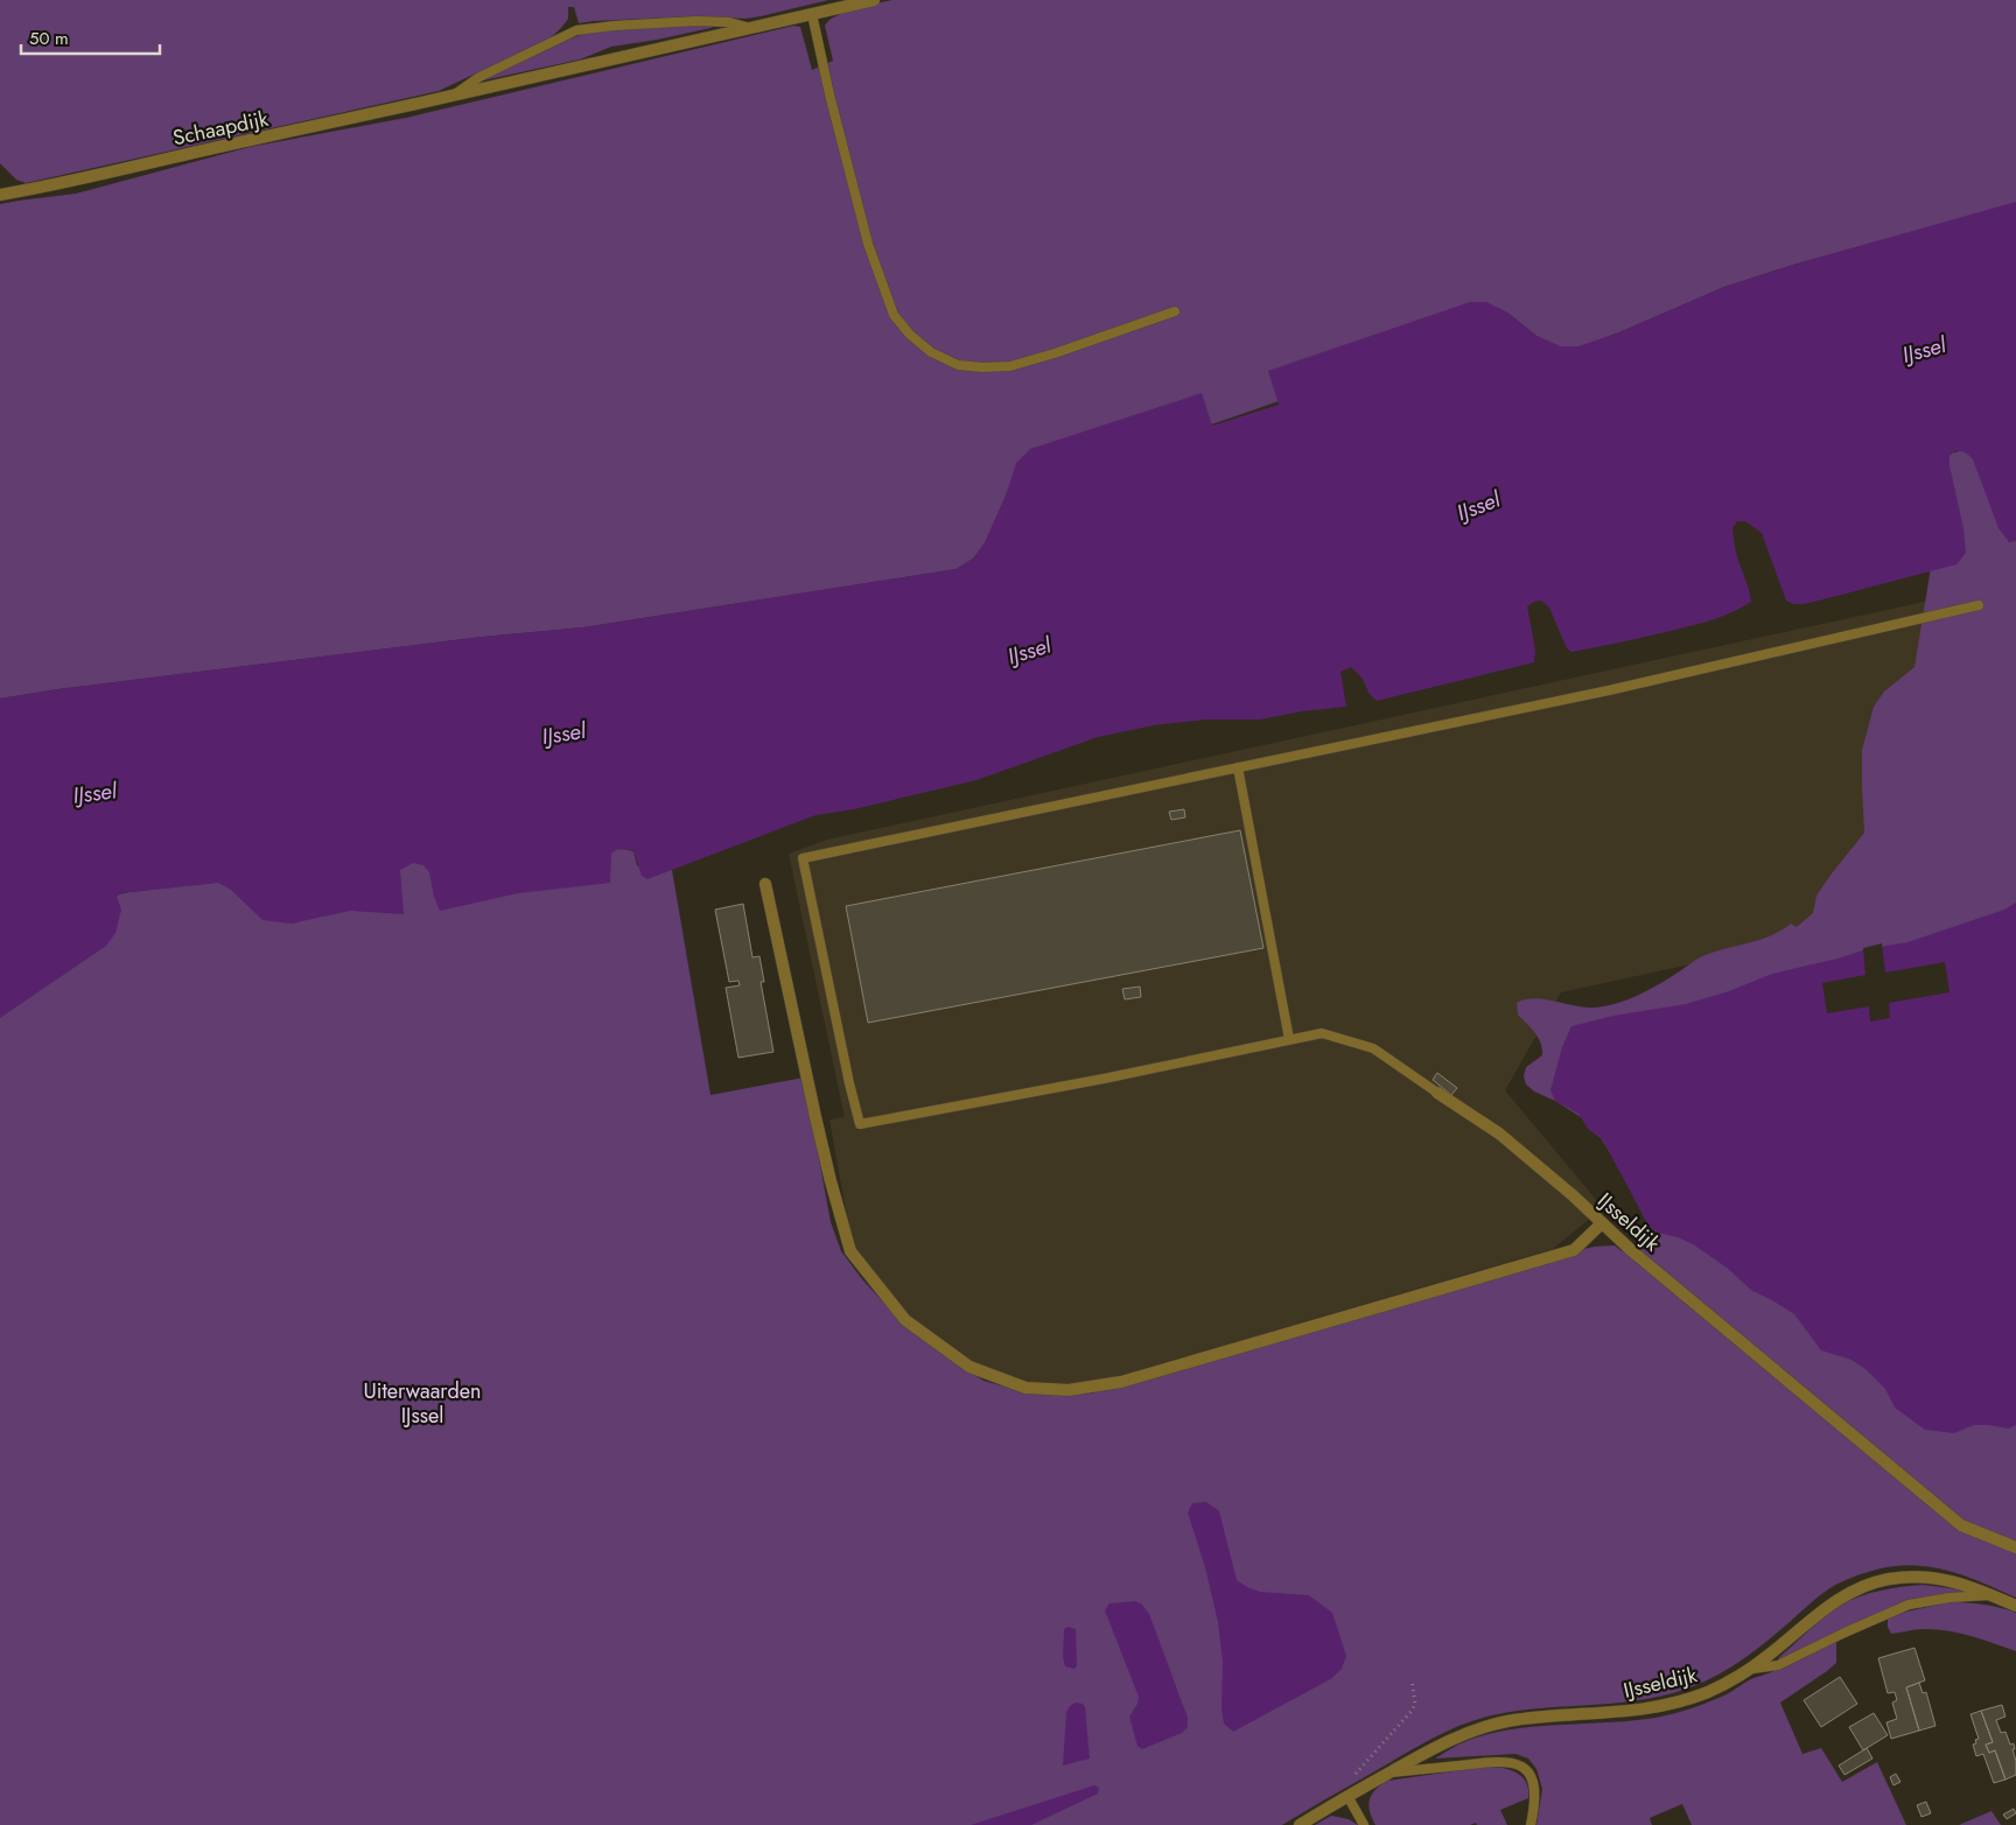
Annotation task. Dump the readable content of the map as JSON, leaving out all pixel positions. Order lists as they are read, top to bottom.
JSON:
{
  "streets": {
    "street": ["Schaapdijk", "IJsseldijk"]
  },
  "water": ["IJssel"],
  "parks": ["Uiterwaarden IJssel"],
  "scale_bar": "50 m"
}
